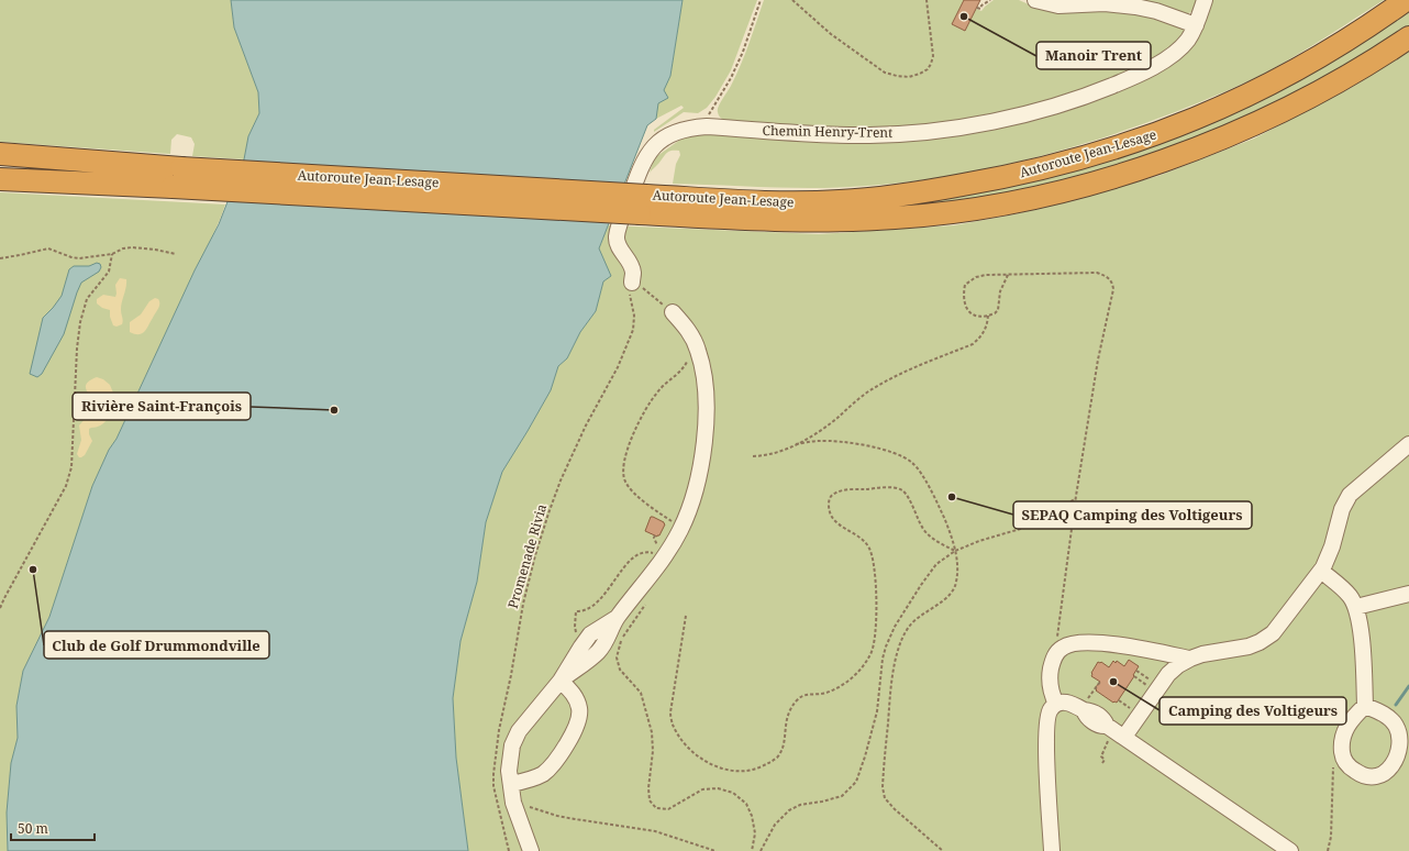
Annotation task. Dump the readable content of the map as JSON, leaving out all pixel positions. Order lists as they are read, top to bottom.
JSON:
{
  "streets": {
    "highway": ["Autoroute Jean-Lesage"],
    "lane": ["Chemin Henry-Trent"],
    "path": ["Promenade Rivia"]
  },
  "crossings": [
    ["Chemin Henry-Trent", "Promenade Rivia"]
  ],
  "places": [
    "Manoir Trent",
    "Rivière Saint-François",
    "SEPAQ Camping des Voltigeurs",
    "Club de Golf Drummondville",
    "Camping des Voltigeurs"
  ],
  "scale_bar": "50 m"
}
